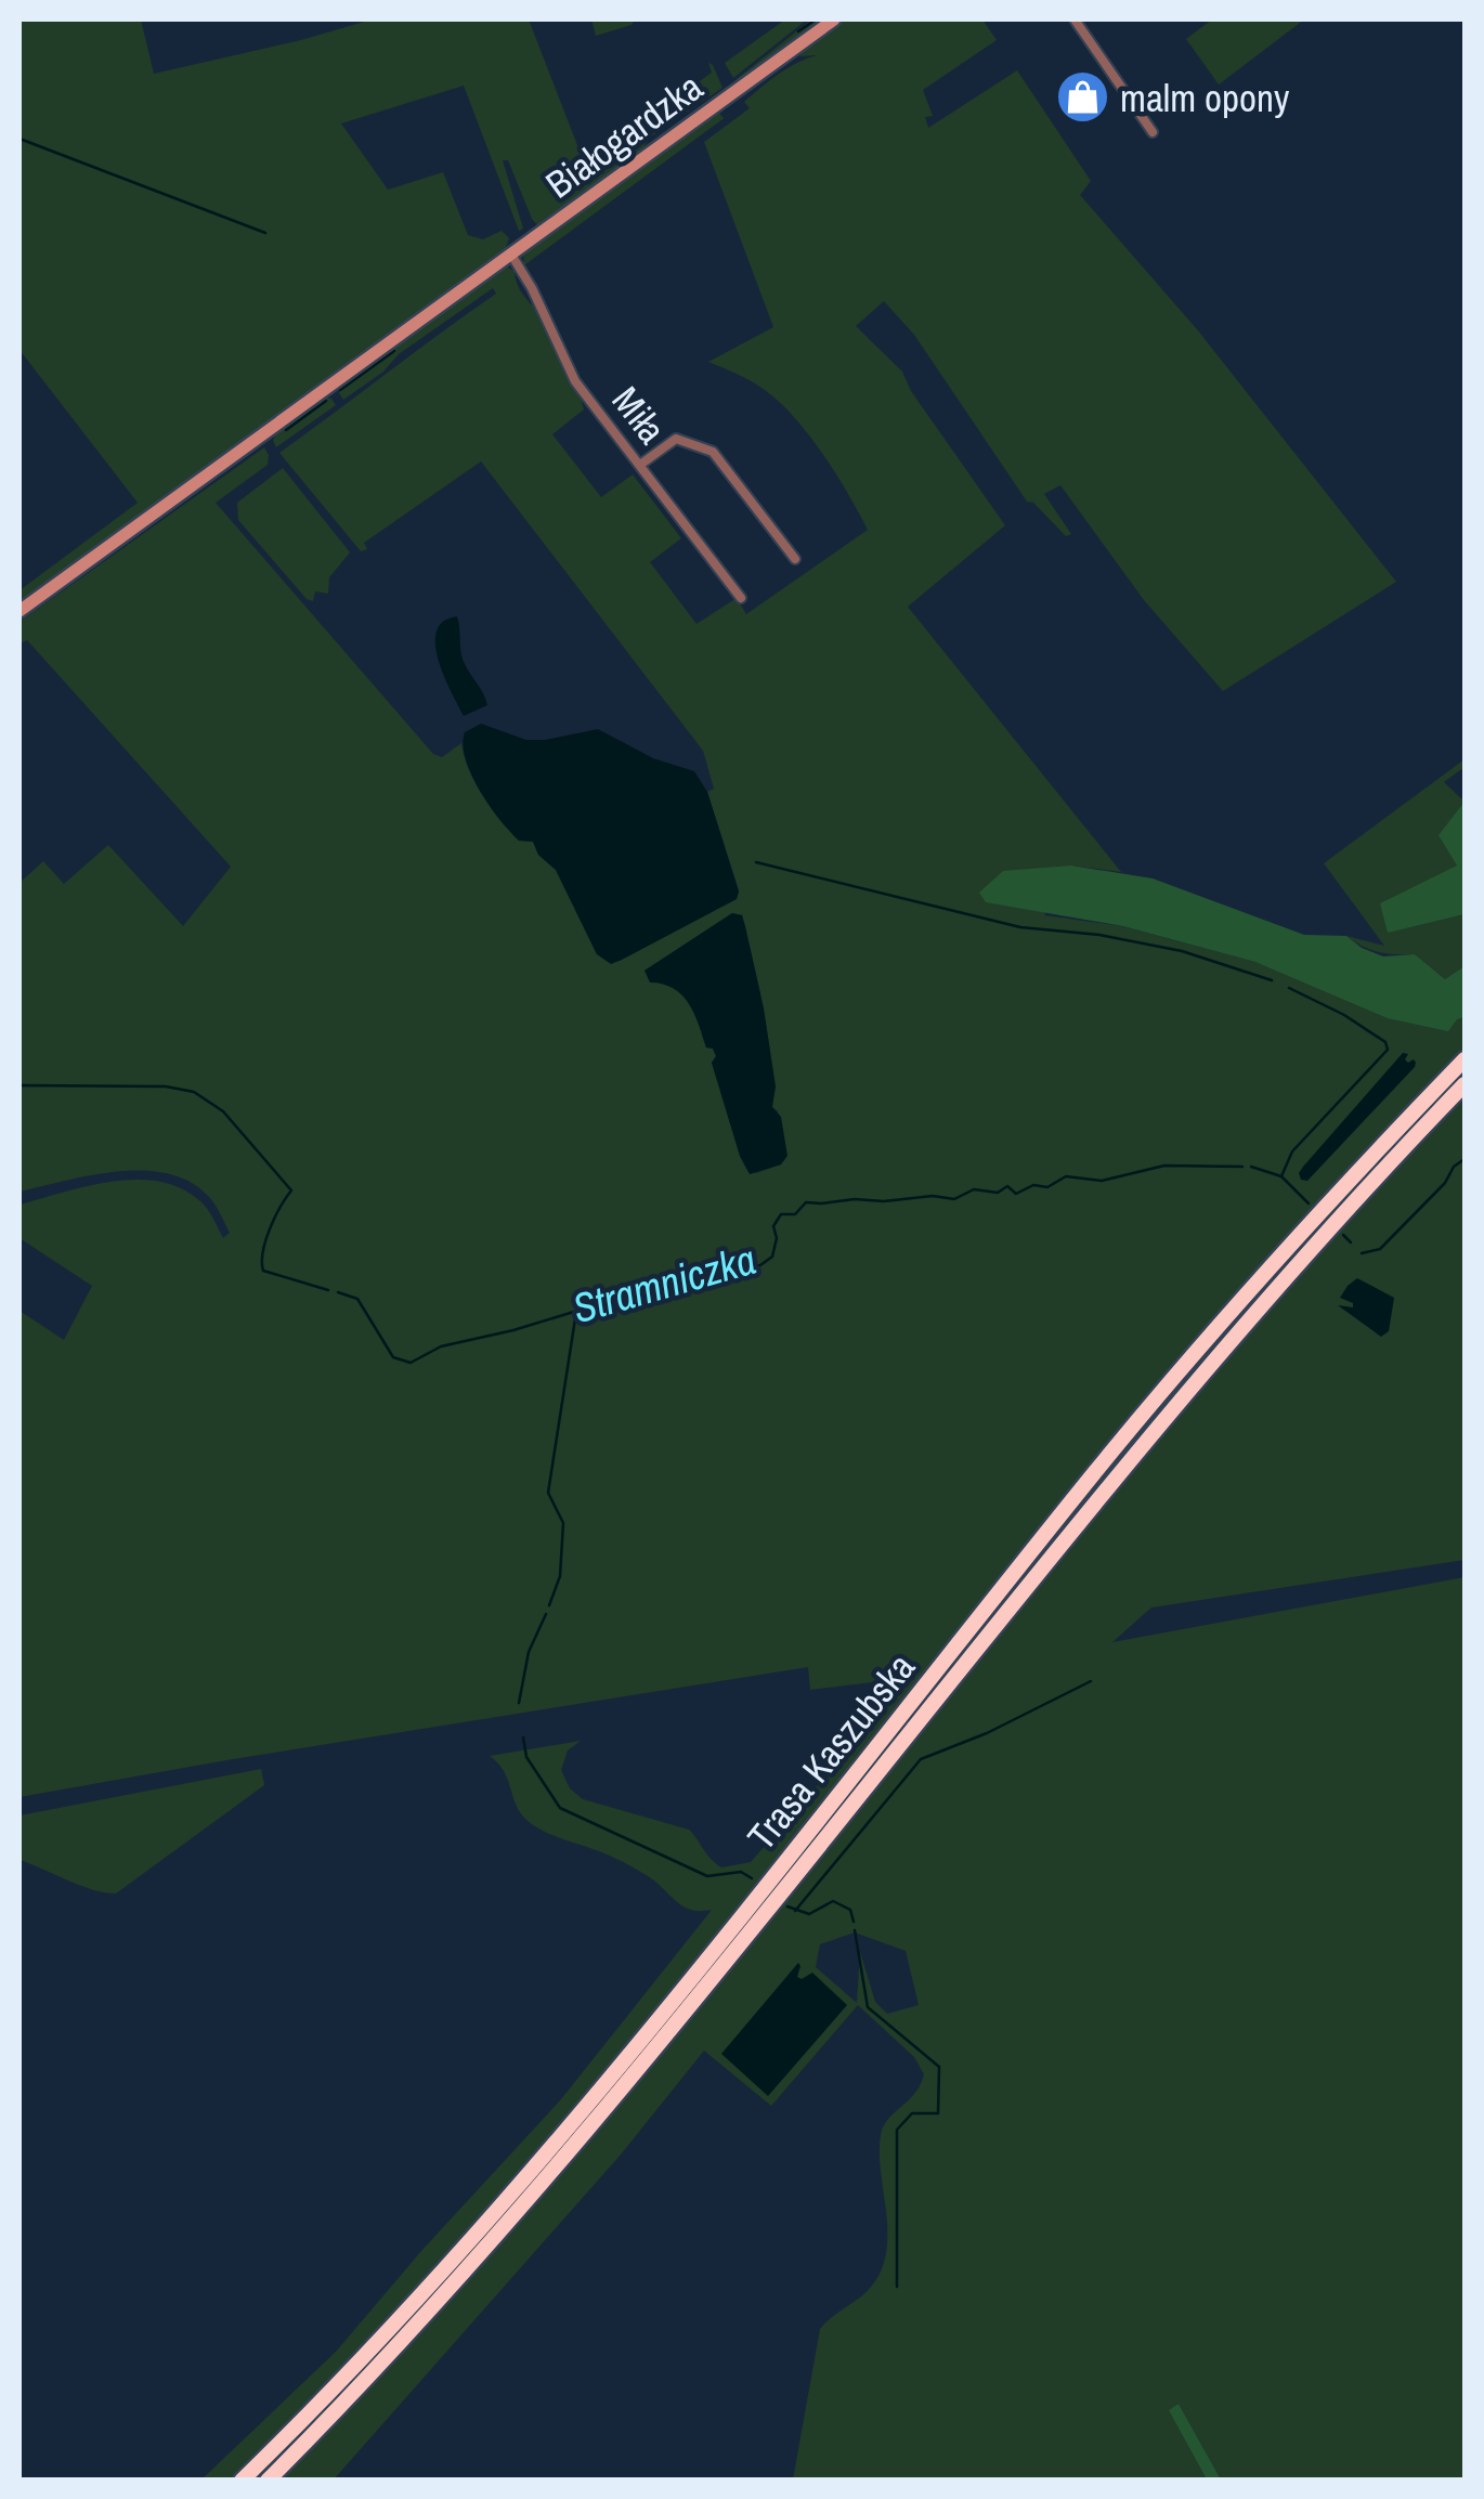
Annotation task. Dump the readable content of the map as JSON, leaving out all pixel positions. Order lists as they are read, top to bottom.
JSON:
{
  "streets": {
    "highway": ["Trasa Kaszubska"],
    "main road": ["Białogardzka"],
    "street": ["Miła"]
  },
  "crossings": [
    ["Białogardzka", "Miła"]
  ],
  "water": ["Stramniczka"],
  "places": {
    "shop": ["malm opony"]
  }
}
